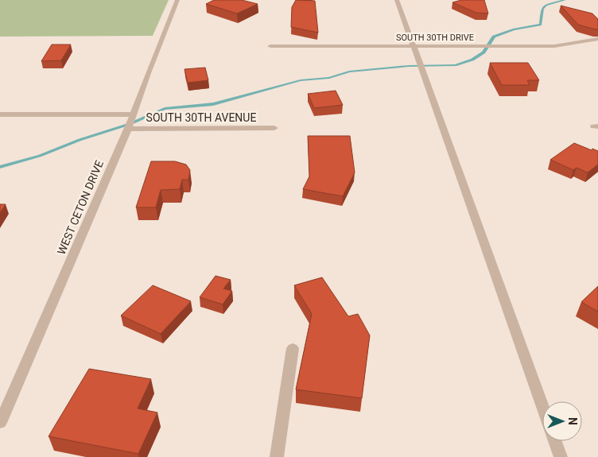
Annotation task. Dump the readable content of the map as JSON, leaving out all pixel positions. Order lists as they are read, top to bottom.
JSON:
{
  "streets": {
    "street": ["SOUTH 30TH DRIVE", "SOUTH 30TH AVENUE", "WEST CETON DRIVE"]
  },
  "crossings": [
    ["SOUTH 30TH AVENUE", "WEST CETON DRIVE"]
  ],
  "north": "right"
}
